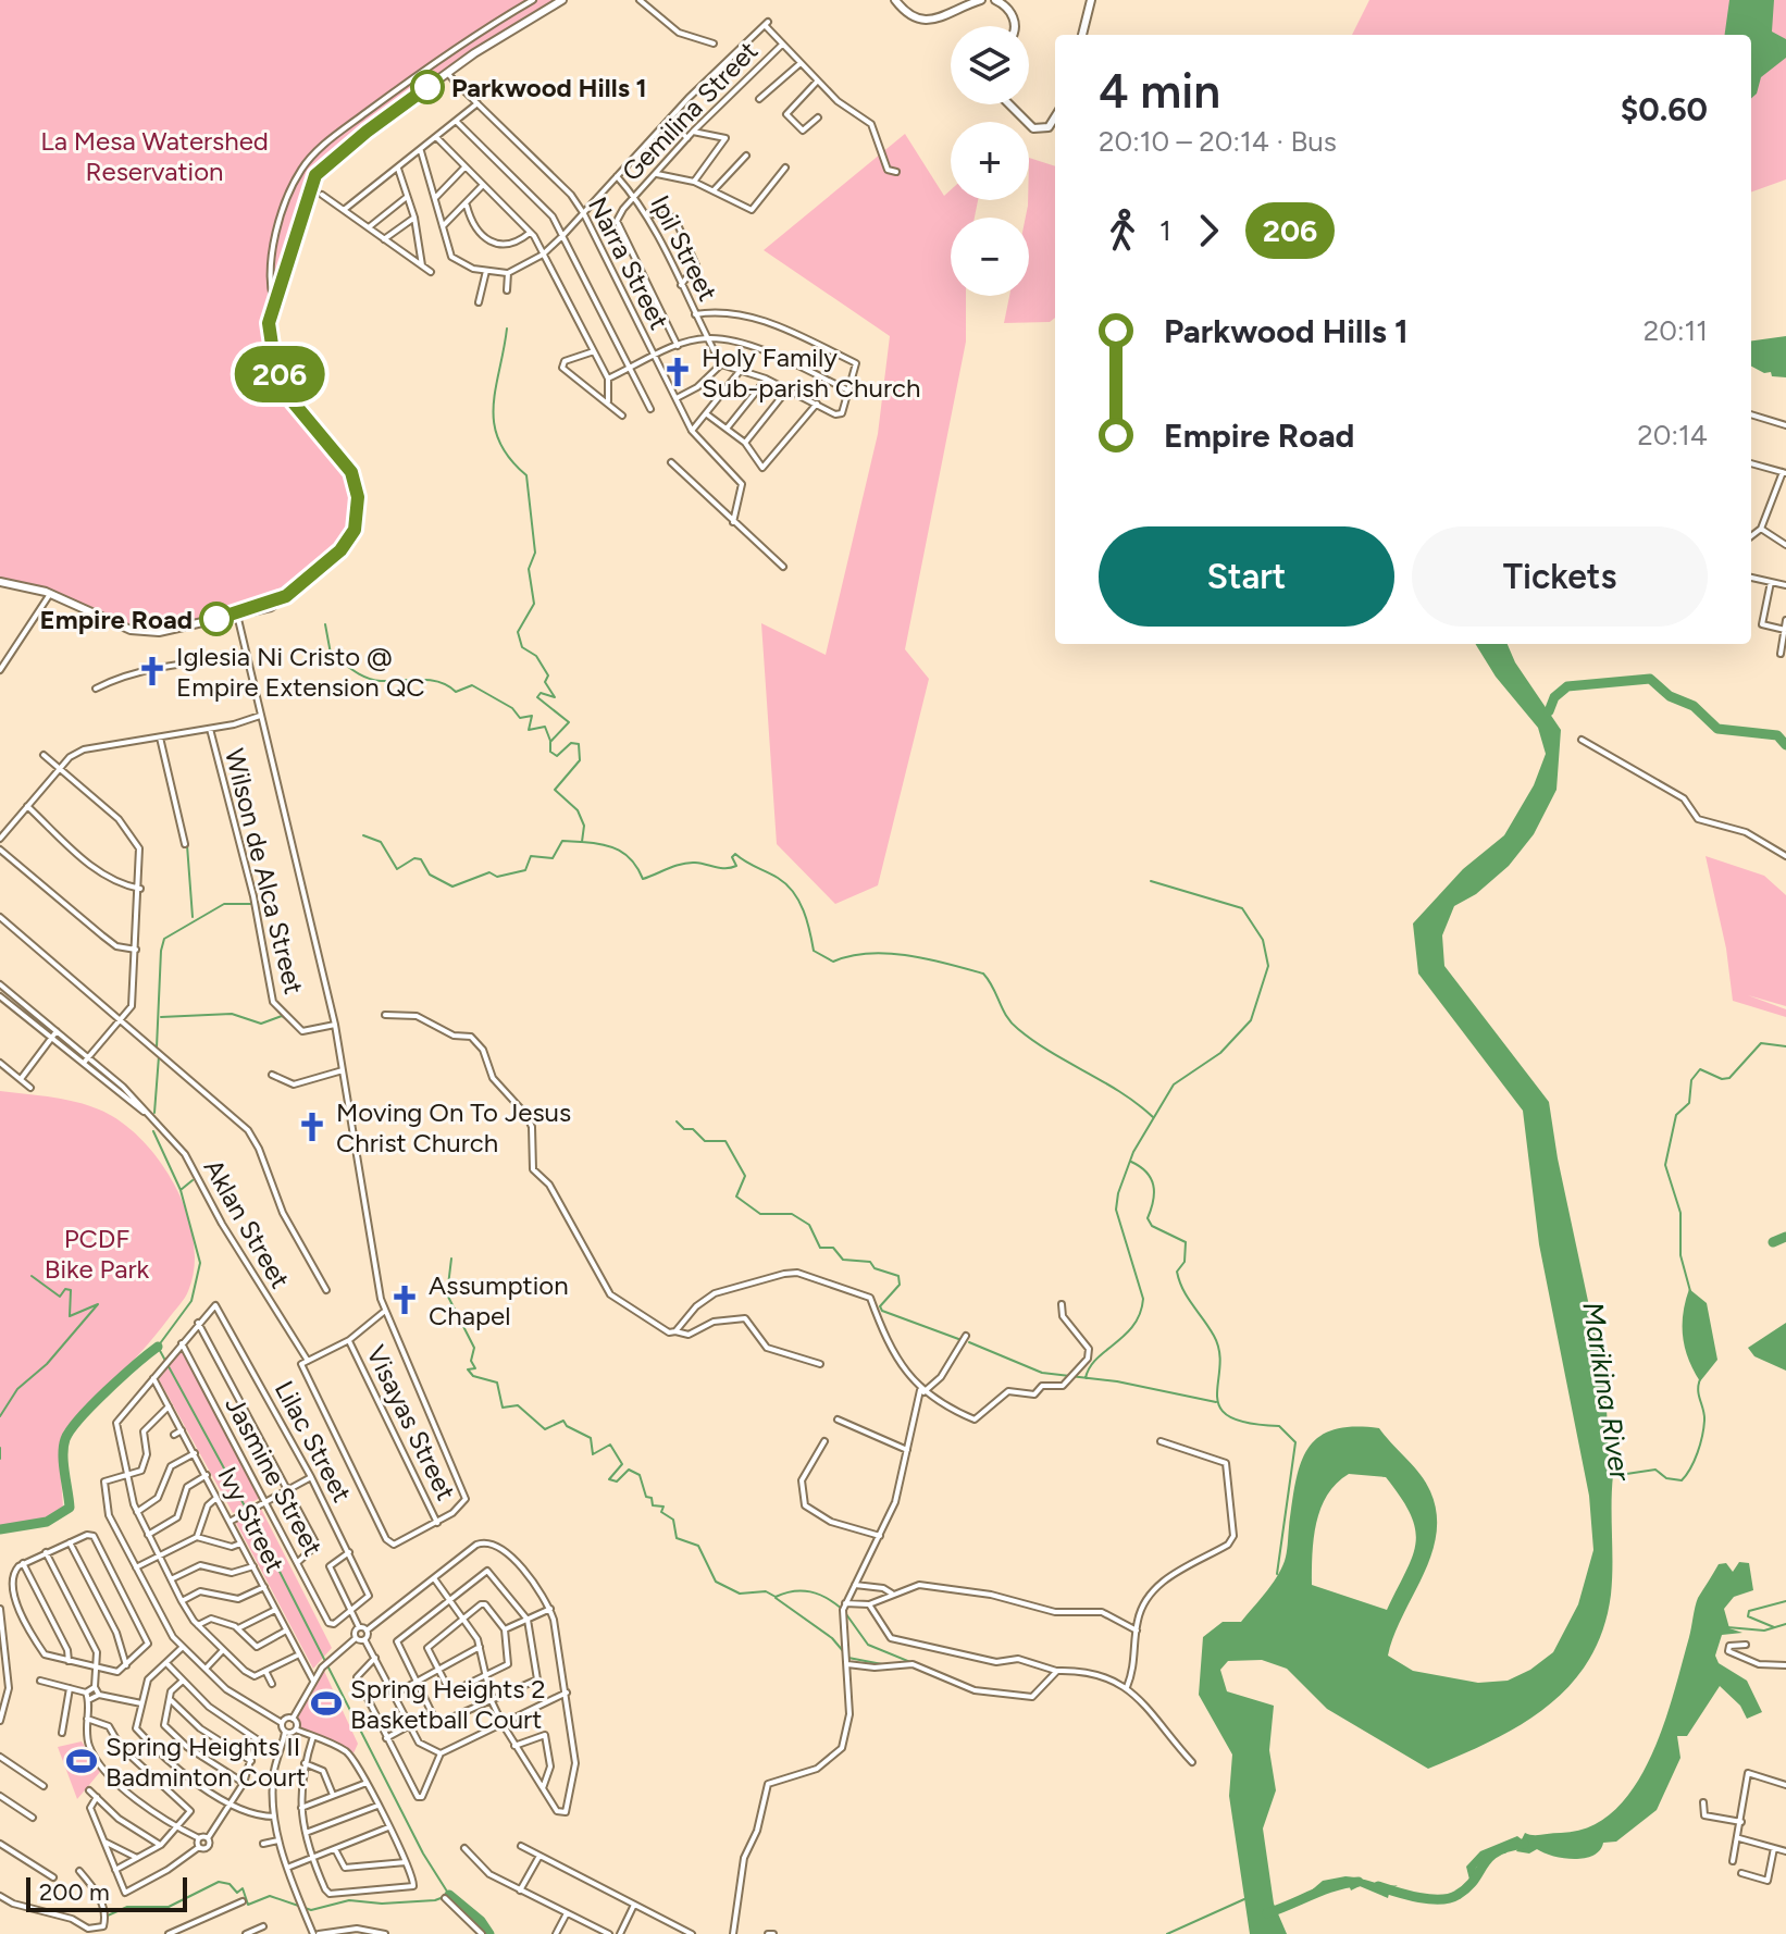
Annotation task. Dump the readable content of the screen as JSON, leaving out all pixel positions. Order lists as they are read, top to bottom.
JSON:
{
  "streets": {
    "street": [
      "Gemilina Street",
      "Ipil Street",
      "Narra Street",
      "Wilson de Alca Street",
      "Aklan Street",
      "Visayas Street",
      "Lilac Street",
      "Jasmine Street",
      "Ivy Street"
    ]
  },
  "crossings": [
    ["Gemilina Street", "Ipil Street"],
    ["Lilac Street", "Jasmine Street"]
  ],
  "water": ["Marikina River"],
  "parks": ["La Mesa Watershed Reservation", "PCDF Bike Park"],
  "places": {
    "other": ["Parkwood Hills 1", "Empire Road"],
    "church": [
      "Holy Family Sub-parish Church",
      "Iglesia Ni Cristo @ Empire Extension QC",
      "Moving On To Jesus Christ Church",
      "Assumption Chapel"
    ],
    "sports": ["Spring Heights 2 Basketball Court", "Spring Heights II Badminton Court"]
  },
  "lines": ["bus line 206"],
  "scale_bar": "200 m",
  "page": {
    "on_map": "206",
    "map_buttons": ["+", "−"],
    "heading": ["4 min", "20:10 – 20:14 · Bus", "$0.60"],
    "legs": ["1", "206"],
    "list": [
      {
        "name": "Parkwood Hills 1",
        "value": "20:11"
      },
      {
        "name": "Empire Road",
        "value": "20:14"
      }
    ],
    "buttons": ["Start", "Tickets"],
    "scale": "200 m"
  }
}
